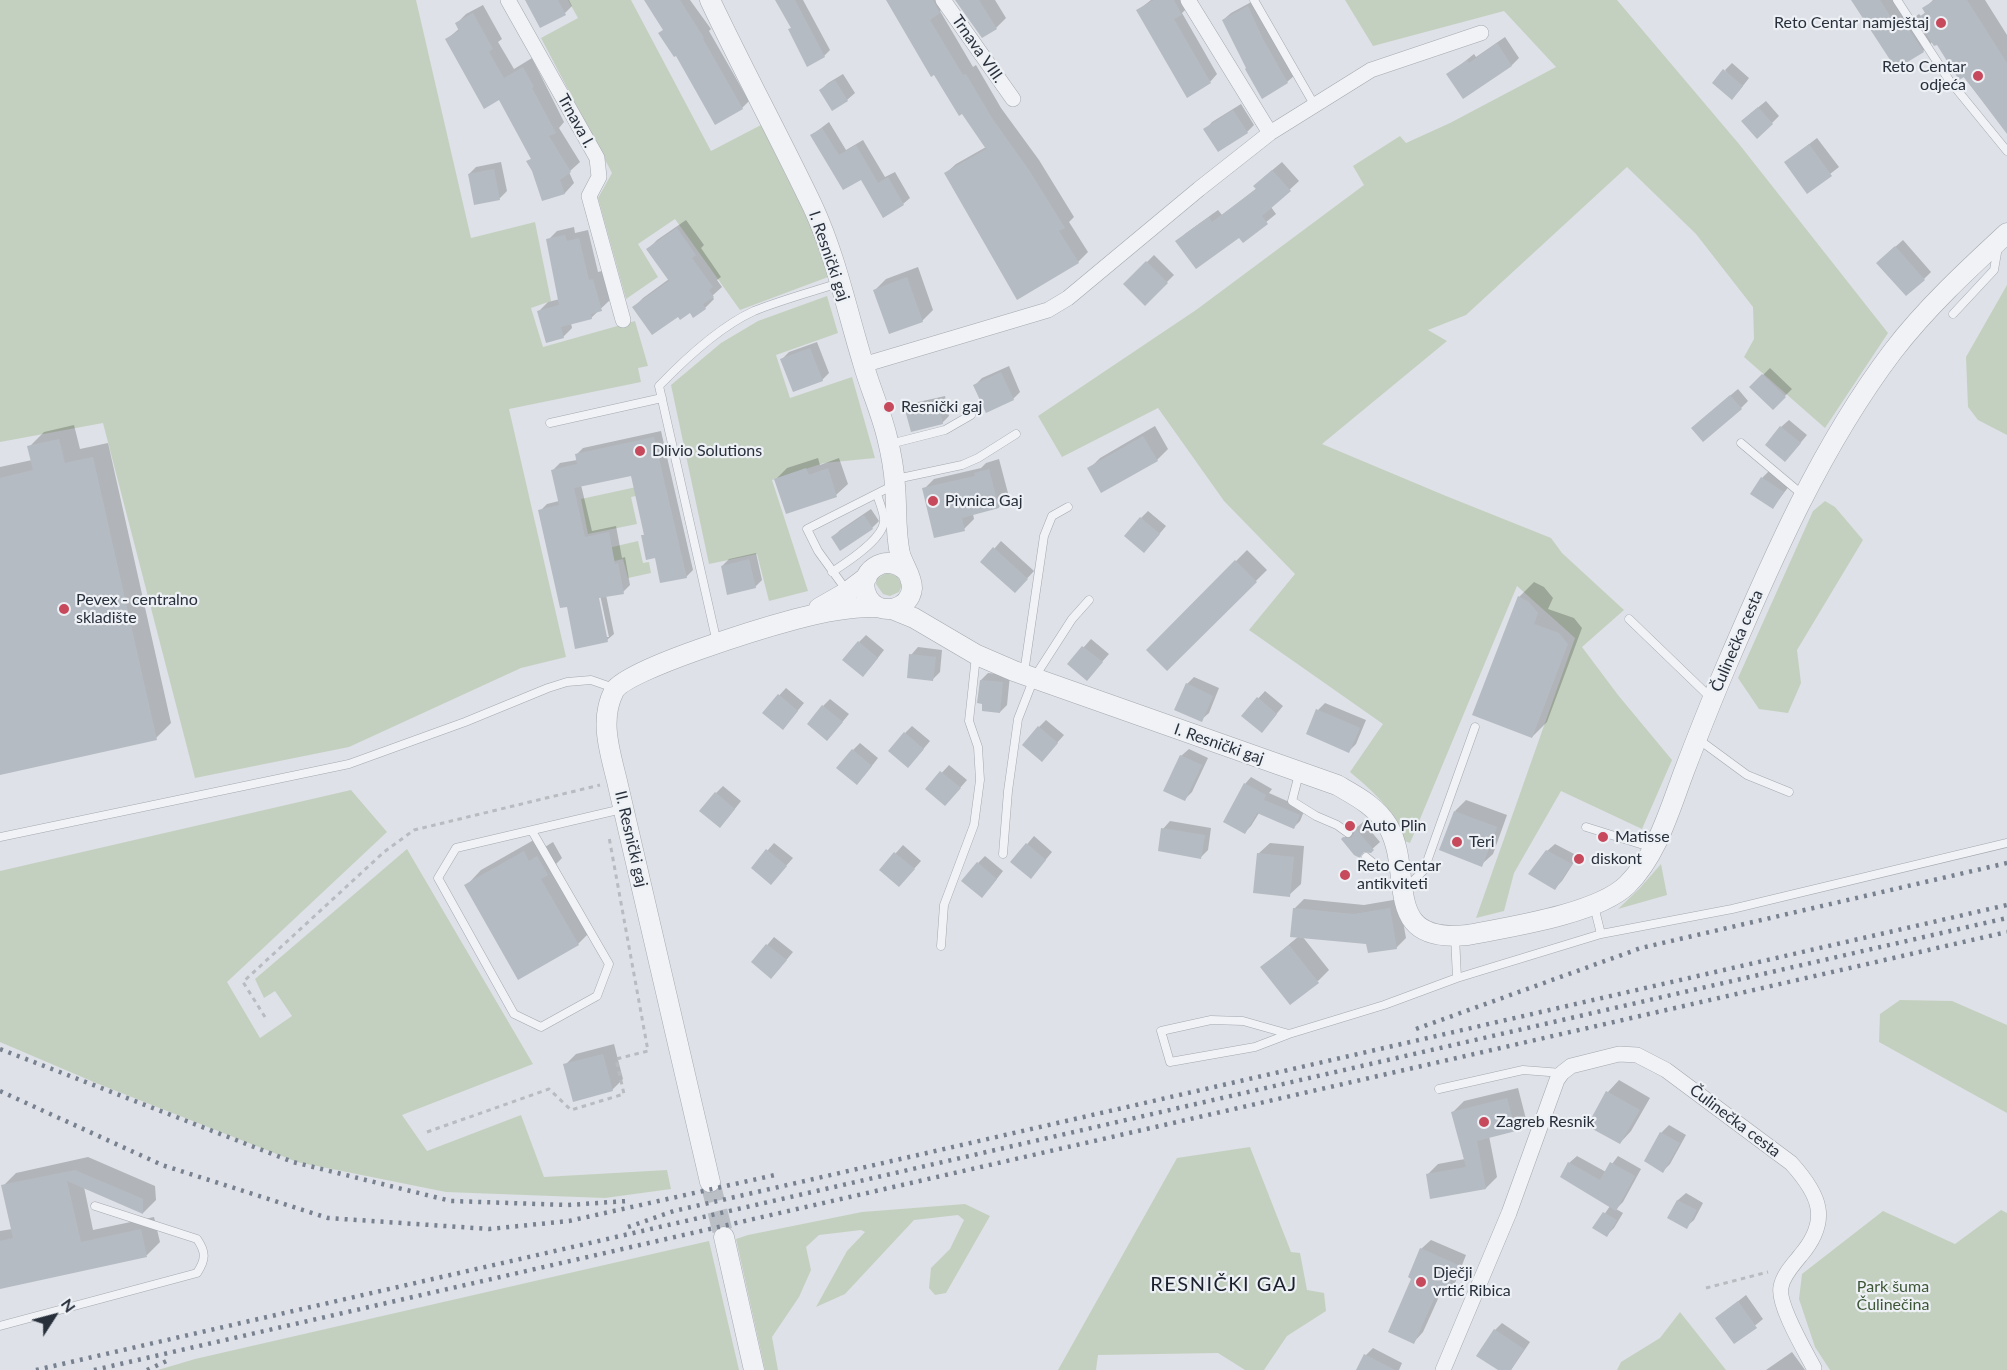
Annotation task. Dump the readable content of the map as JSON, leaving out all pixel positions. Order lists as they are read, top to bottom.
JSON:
{
  "streets": {
    "street": [
      "Trnava VIII.",
      "Trnava I.",
      "I. Resnički gaj",
      "Čulinečka cesta",
      "II. Resnički gaj"
    ]
  },
  "crossings": [
    ["I. Resnički gaj", "Čulinečka cesta"]
  ],
  "districts": ["RESNIČKI GAJ"],
  "parks": ["Park šuma Čulinečina"],
  "places": [
    "Reto Centar namještaj",
    "Reto Centar odjeća",
    "Resnički gaj",
    "Dlivio Solutions",
    "Pivnica Gaj",
    "Pevex - centralno skladište",
    "Auto Plin",
    "Matisse",
    "Teri",
    "diskont",
    "Reto Centar antikviteti",
    "Zagreb Resnik",
    "Dječji vrtić Ribica"
  ],
  "north": "top right"
}
